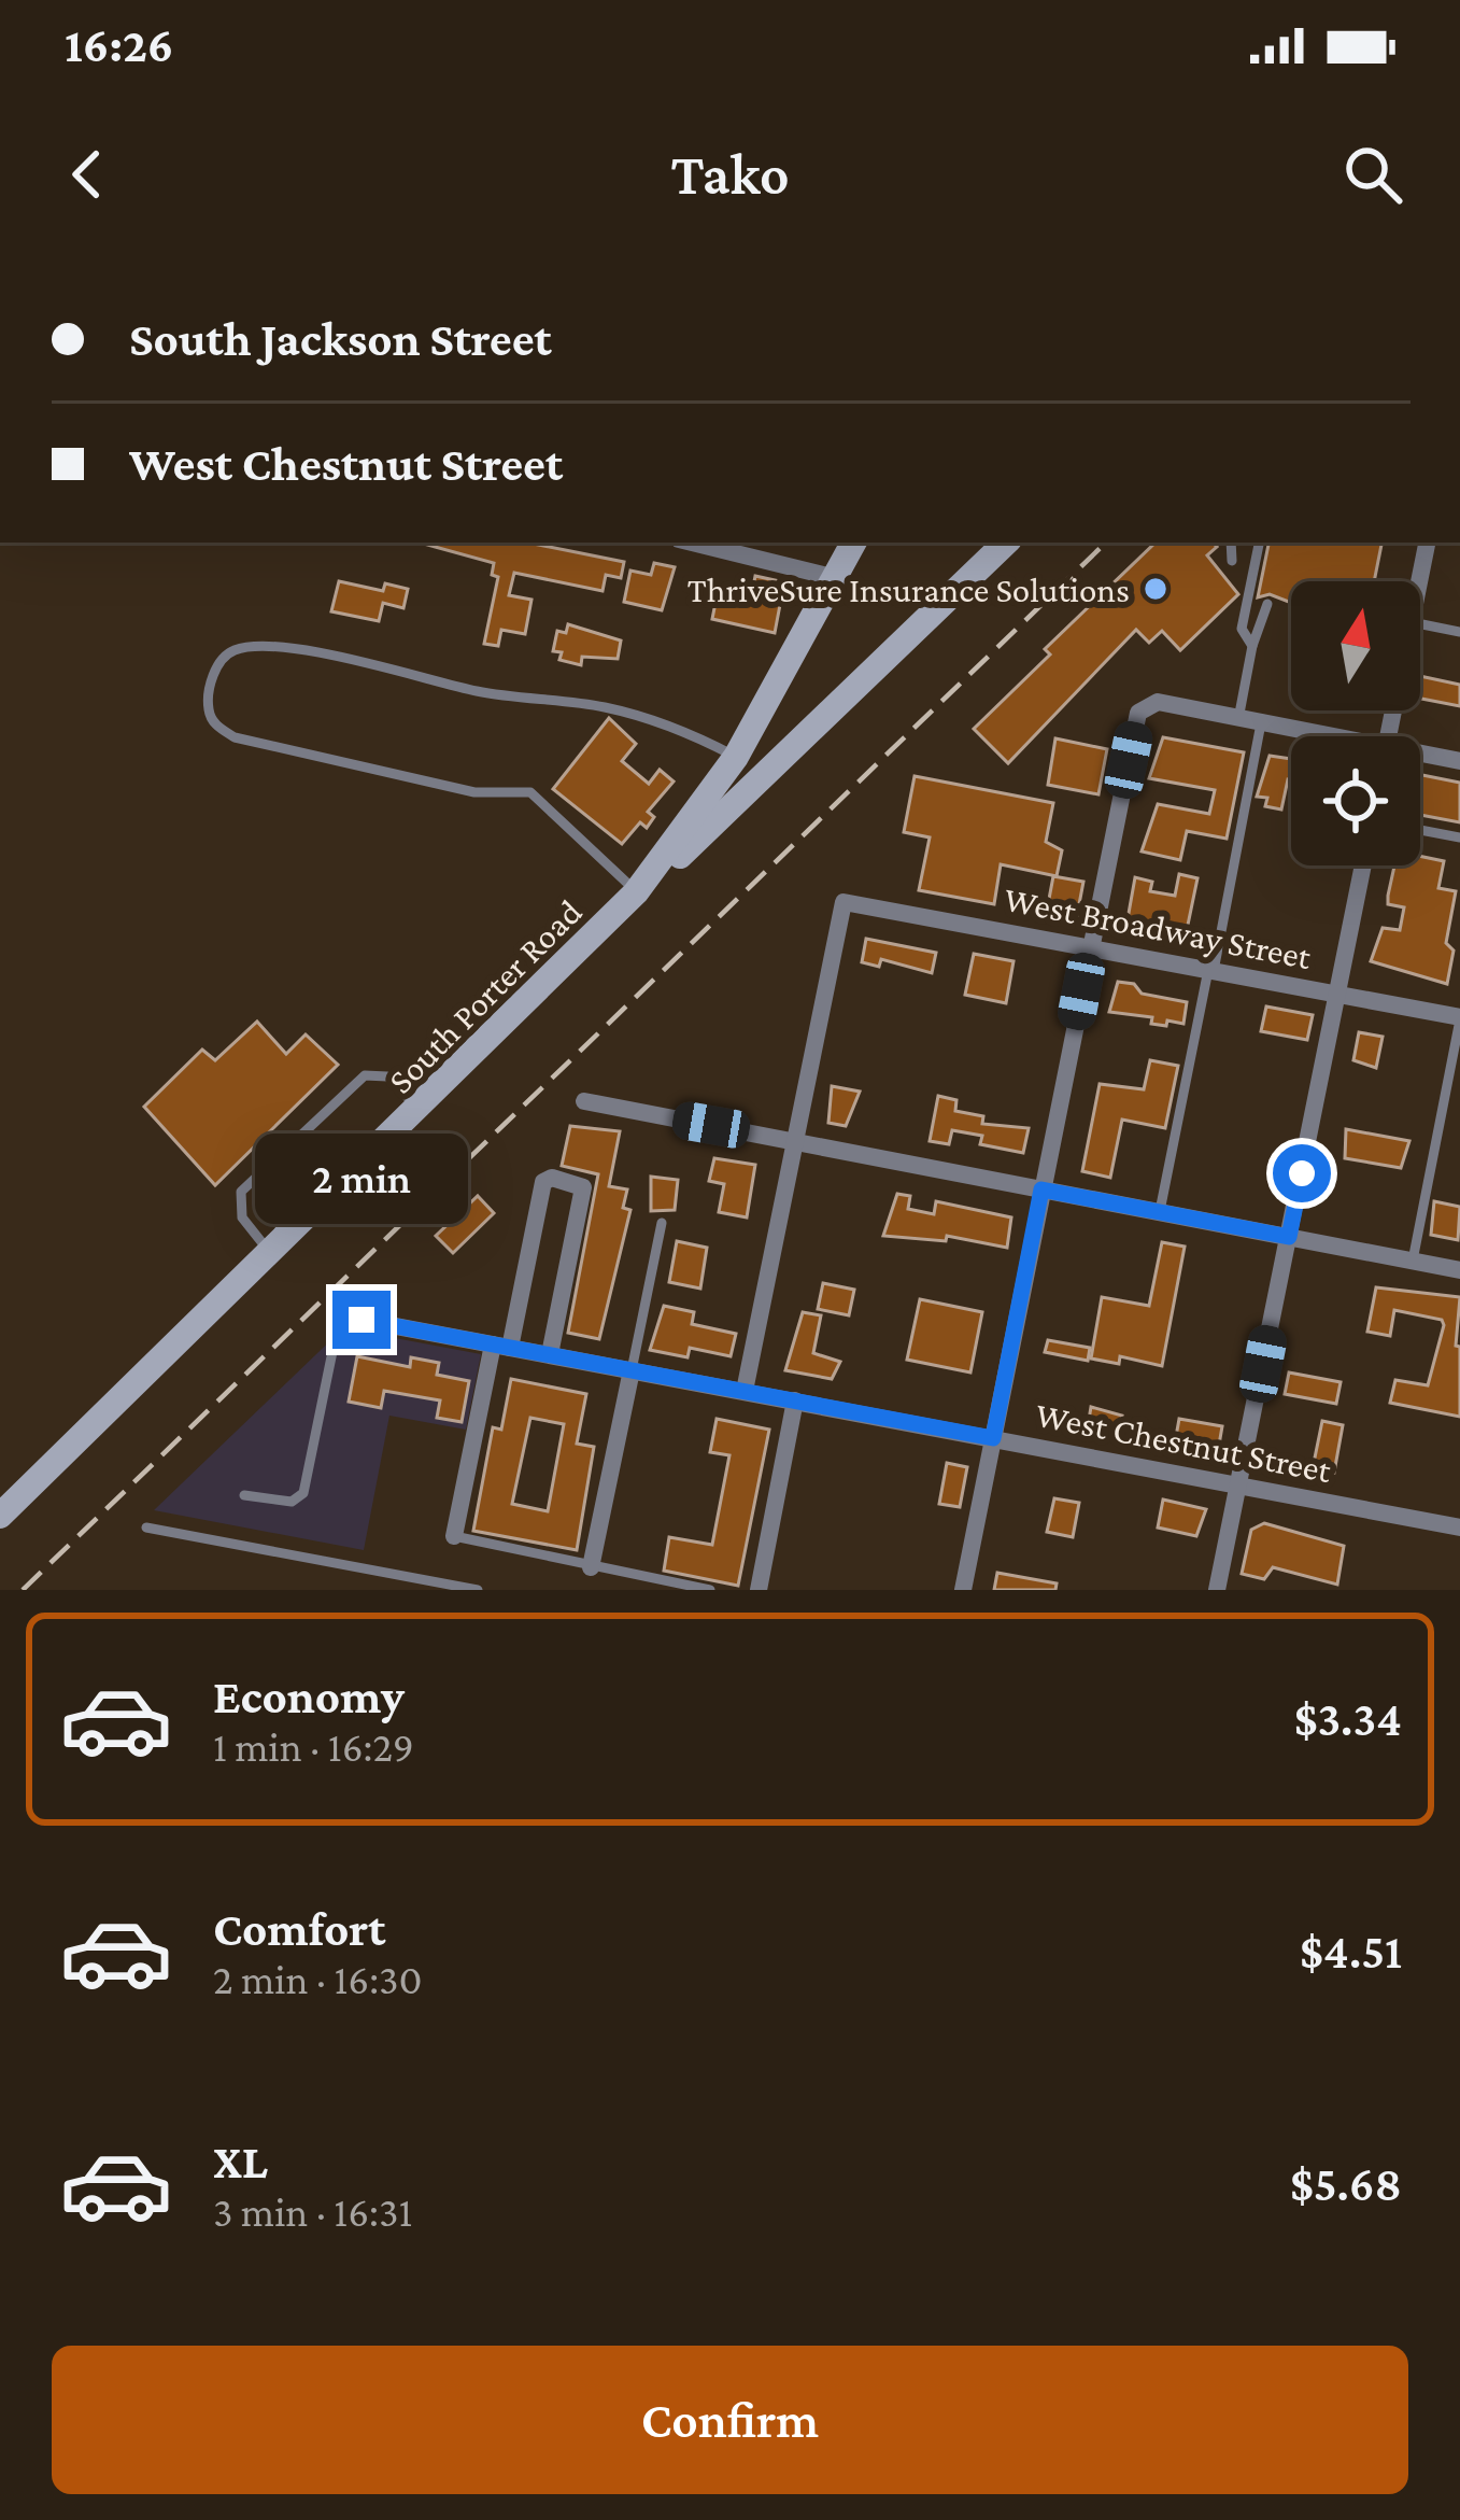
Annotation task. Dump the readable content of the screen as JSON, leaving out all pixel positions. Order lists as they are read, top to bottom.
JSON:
{
  "streets": {
    "street": ["West Broadway Street", "South Porter Road", "West Chestnut Street"]
  },
  "places": ["ThriveSure Insurance Solutions"],
  "north": "top",
  "page": {
    "status": "16:26",
    "header": "Tako",
    "banner": ["South Jackson Street", "West Chestnut Street"],
    "bubble": "2 min",
    "list": [
      {
        "name": "Economy",
        "note": "1 min · 16:29",
        "value": "$3.34"
      },
      {
        "name": "Comfort",
        "note": "2 min · 16:30",
        "value": "$4.51"
      },
      {
        "name": "XL",
        "note": "3 min · 16:31",
        "value": "$5.68"
      }
    ],
    "buttons": "Confirm"
  }
}
